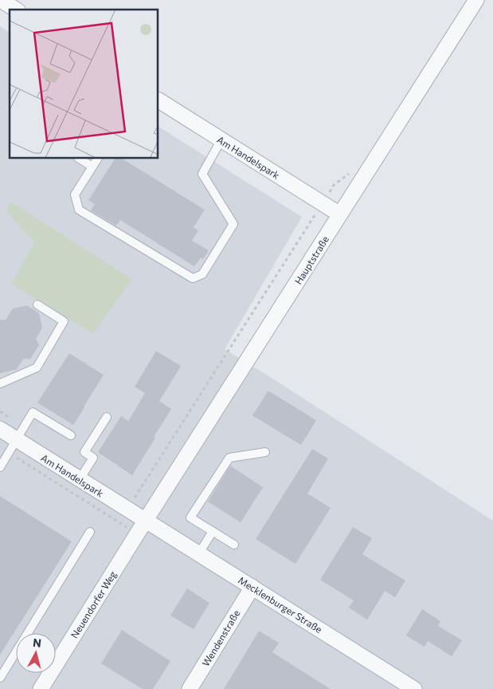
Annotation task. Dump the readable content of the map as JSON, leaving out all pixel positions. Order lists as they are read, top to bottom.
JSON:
{
  "streets": {
    "street": [
      "Am Handelspark",
      "Hauptstraße",
      "Neuendorfer Weg",
      "Mecklenburger Straße",
      "Wendenstraße"
    ]
  },
  "crossings": [
    ["Am Handelspark", "Hauptstraße"],
    ["Am Handelspark", "Neuendorfer Weg"],
    ["Am Handelspark", "Mecklenburger Straße"],
    ["Hauptstraße", "Neuendorfer Weg"],
    ["Hauptstraße", "Mecklenburger Straße"],
    ["Neuendorfer Weg", "Mecklenburger Straße"],
    ["Mecklenburger Straße", "Wendenstraße"]
  ],
  "north": "top"
}
